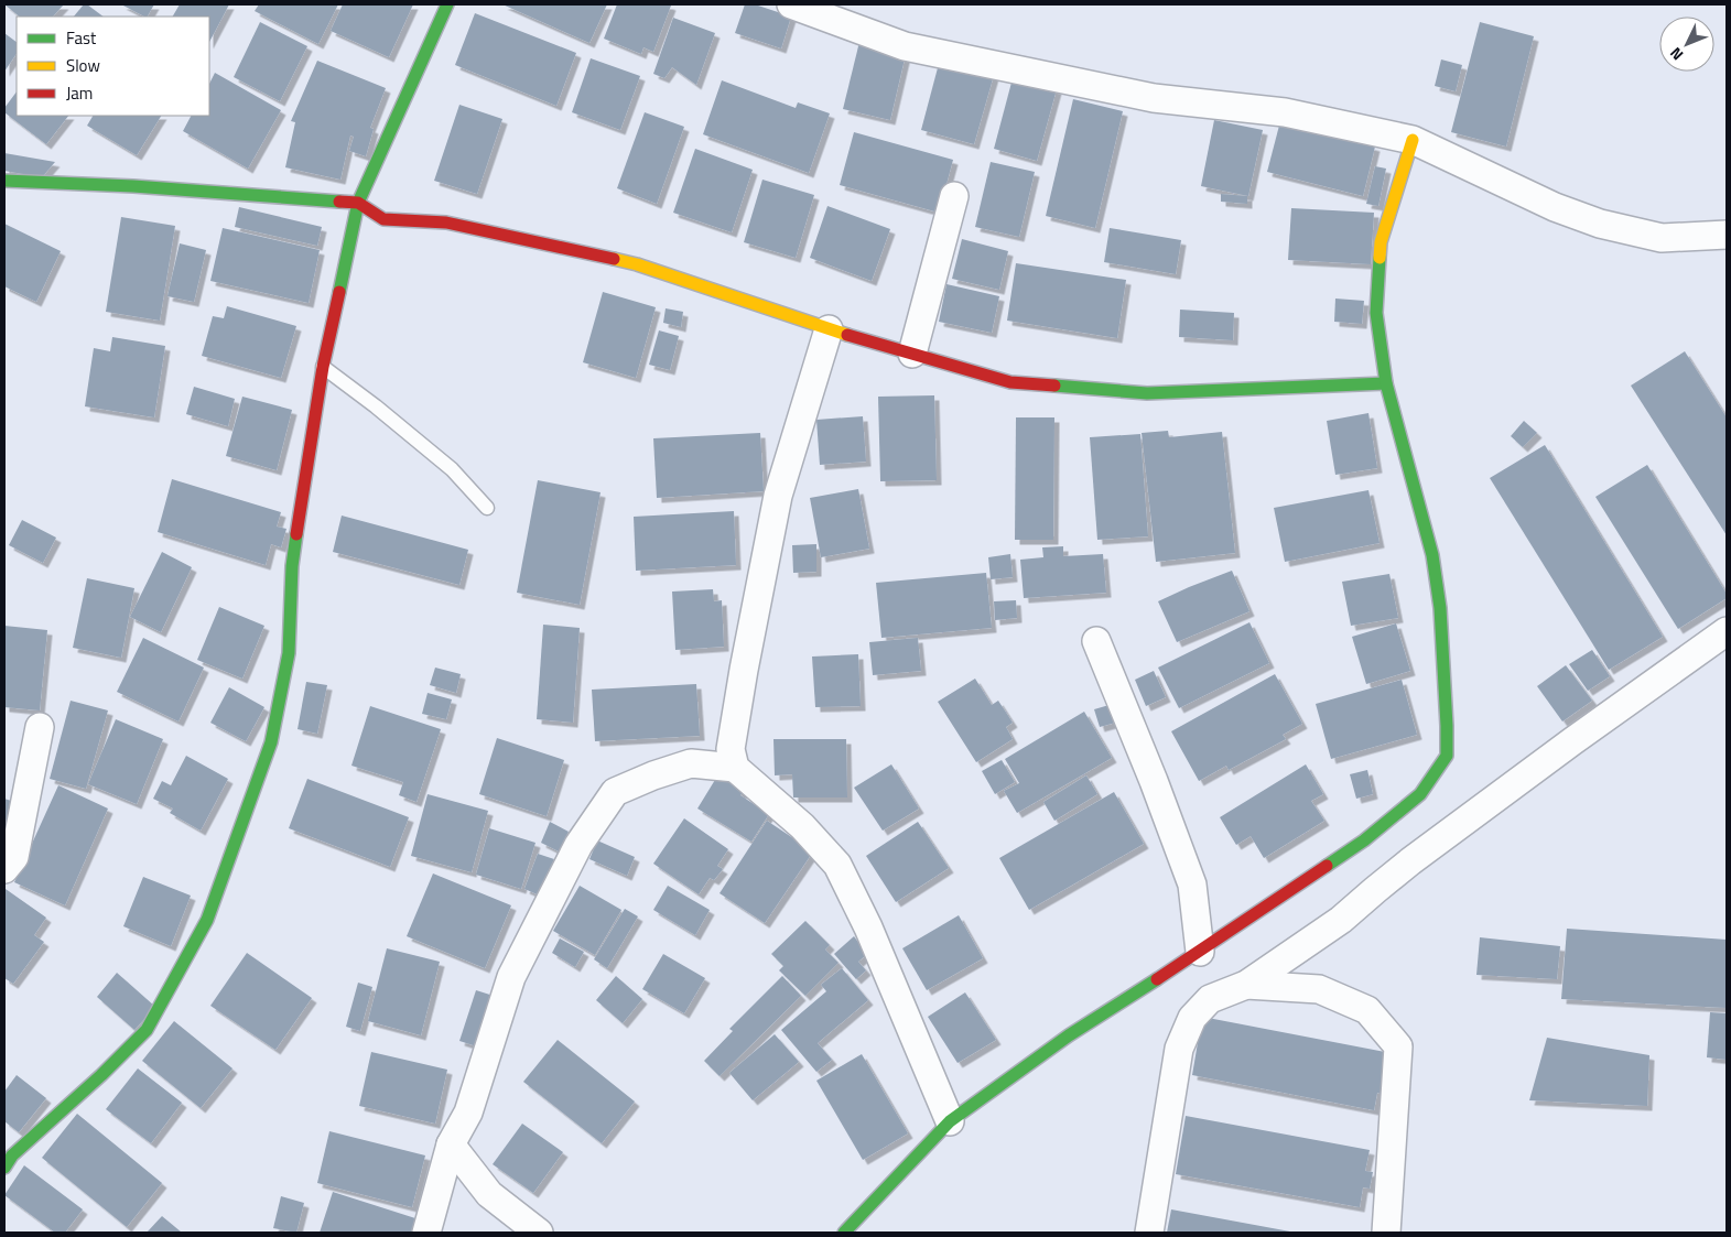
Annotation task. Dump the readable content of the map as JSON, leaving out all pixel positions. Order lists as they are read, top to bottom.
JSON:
{
  "legend": ["Fast", "Slow", "Jam"],
  "north": "bottom left"
}
